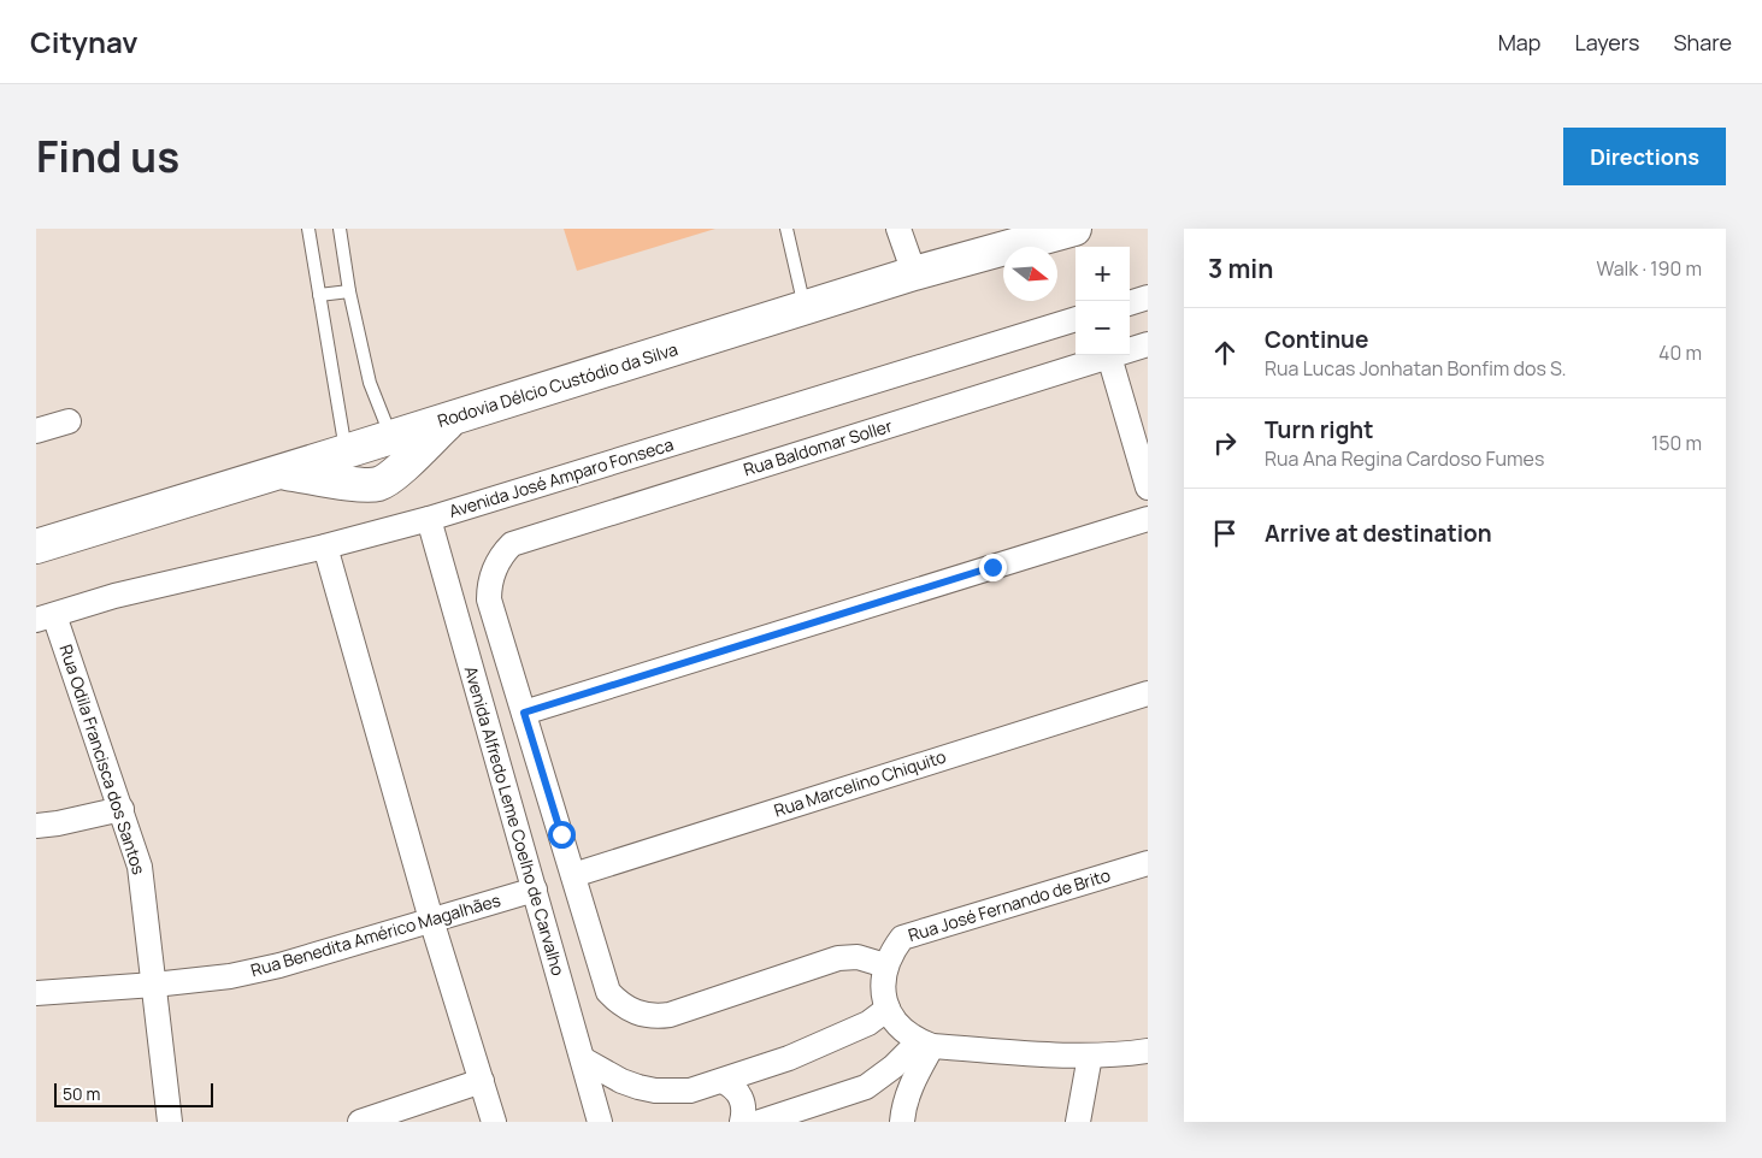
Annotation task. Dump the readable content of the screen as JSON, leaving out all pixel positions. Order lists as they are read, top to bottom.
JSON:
{
  "streets": {
    "main road": ["Rodovia Délcio Custódio da Silva"],
    "street": [
      "Rua Baldomar Soller",
      "Avenida José Amparo Fonseca",
      "Rua Odila Francisca dos Santos",
      "Rua Marcelino Chiquito",
      "Avenida Alfredo Leme Coelho de Carvalho",
      "Rua José Fernando de Brito",
      "Rua Benedita Américo Magalhães"
    ]
  },
  "crossings": [
    ["Avenida José Amparo Fonseca", "Rua Odila Francisca dos Santos"],
    ["Avenida José Amparo Fonseca", "Avenida Alfredo Leme Coelho de Carvalho"],
    ["Rua Odila Francisca dos Santos", "Rua Benedita Américo Magalhães"],
    ["Avenida Alfredo Leme Coelho de Carvalho", "Rua Benedita Américo Magalhães"]
  ],
  "scale_bar": "50 m",
  "north": "right",
  "page": {
    "header": "Citynav",
    "nav": ["Map", "Layers", "Share"],
    "title": "Find us",
    "buttons": "Directions",
    "heading": ["3 min", "Walk · 190 m"],
    "map_buttons": ["+", "−"],
    "list": [
      ["Continue", "Rua Lucas Jonhatan Bonfim dos S.", "40 m"],
      ["Turn right", "Rua Ana Regina Cardoso Fumes", "150 m"],
      "Arrive at destination"
    ],
    "scale": "50 m"
  }
}
